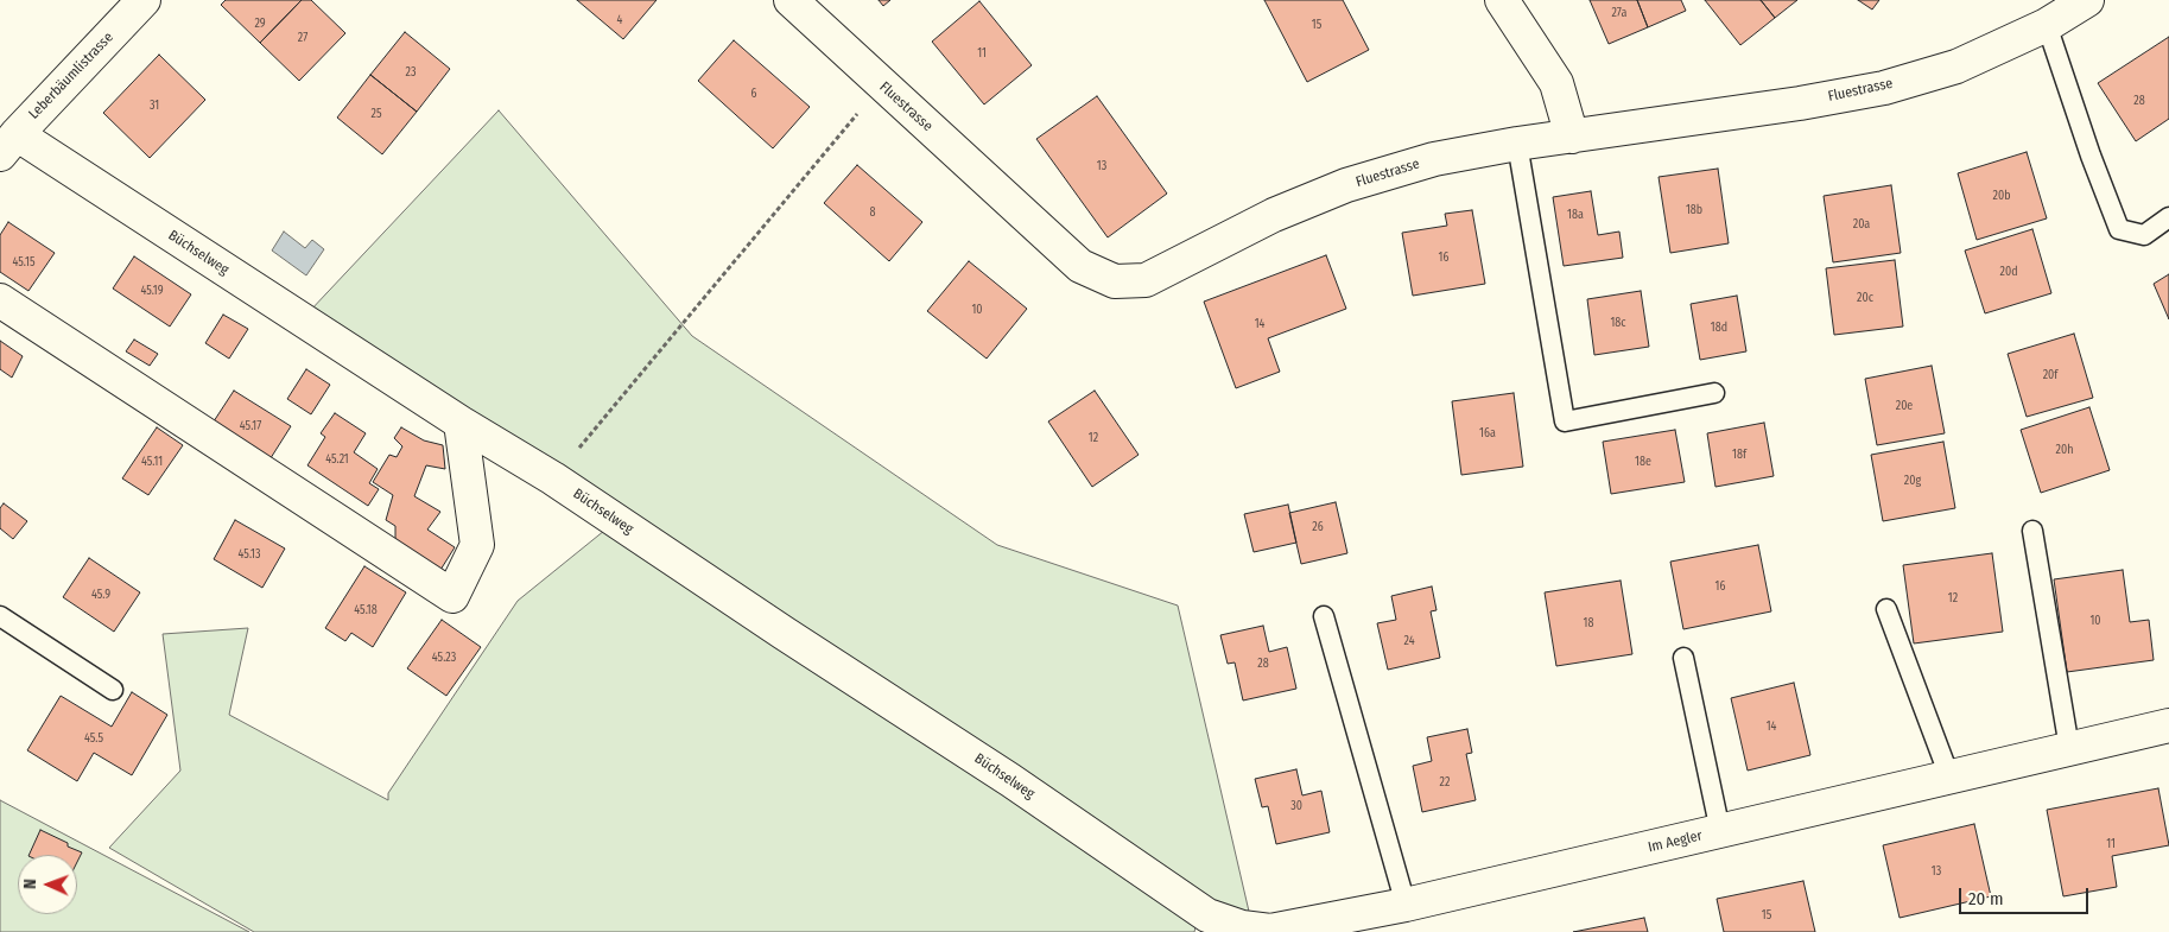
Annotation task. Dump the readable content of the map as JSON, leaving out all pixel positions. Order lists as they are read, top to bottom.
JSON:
{
  "streets": {
    "street": [
      "Leberbäumlistrasse",
      "Fluestrasse",
      "Büchselweg",
      "Im Aegler"
    ]
  },
  "crossings": [
    ["Leberbäumlistrasse", "Büchselweg"],
    ["Büchselweg", "Im Aegler"]
  ],
  "house_numbers": [
    "27a",
    "4",
    "29",
    "15",
    "27",
    "11",
    "23",
    "6",
    "28",
    "31",
    "25",
    "13",
    "20b",
    "18b",
    "8",
    "18a",
    "20a",
    "16",
    "45.15",
    "20d",
    "45.19",
    "20c",
    "10",
    "18c",
    "14",
    "18d",
    "20f",
    "20e",
    "45.17",
    "16a",
    "12",
    "20h",
    "18f",
    "45.21",
    "45.11",
    "18e",
    "20g",
    "26",
    "45.13",
    "16",
    "45.9",
    "12",
    "45.18",
    "10",
    "18",
    "24",
    "45.23",
    "28",
    "14",
    "45.5",
    "22",
    "30",
    "11",
    "13",
    "15"
  ],
  "scale_bar": "20 m",
  "north": "left"
}
